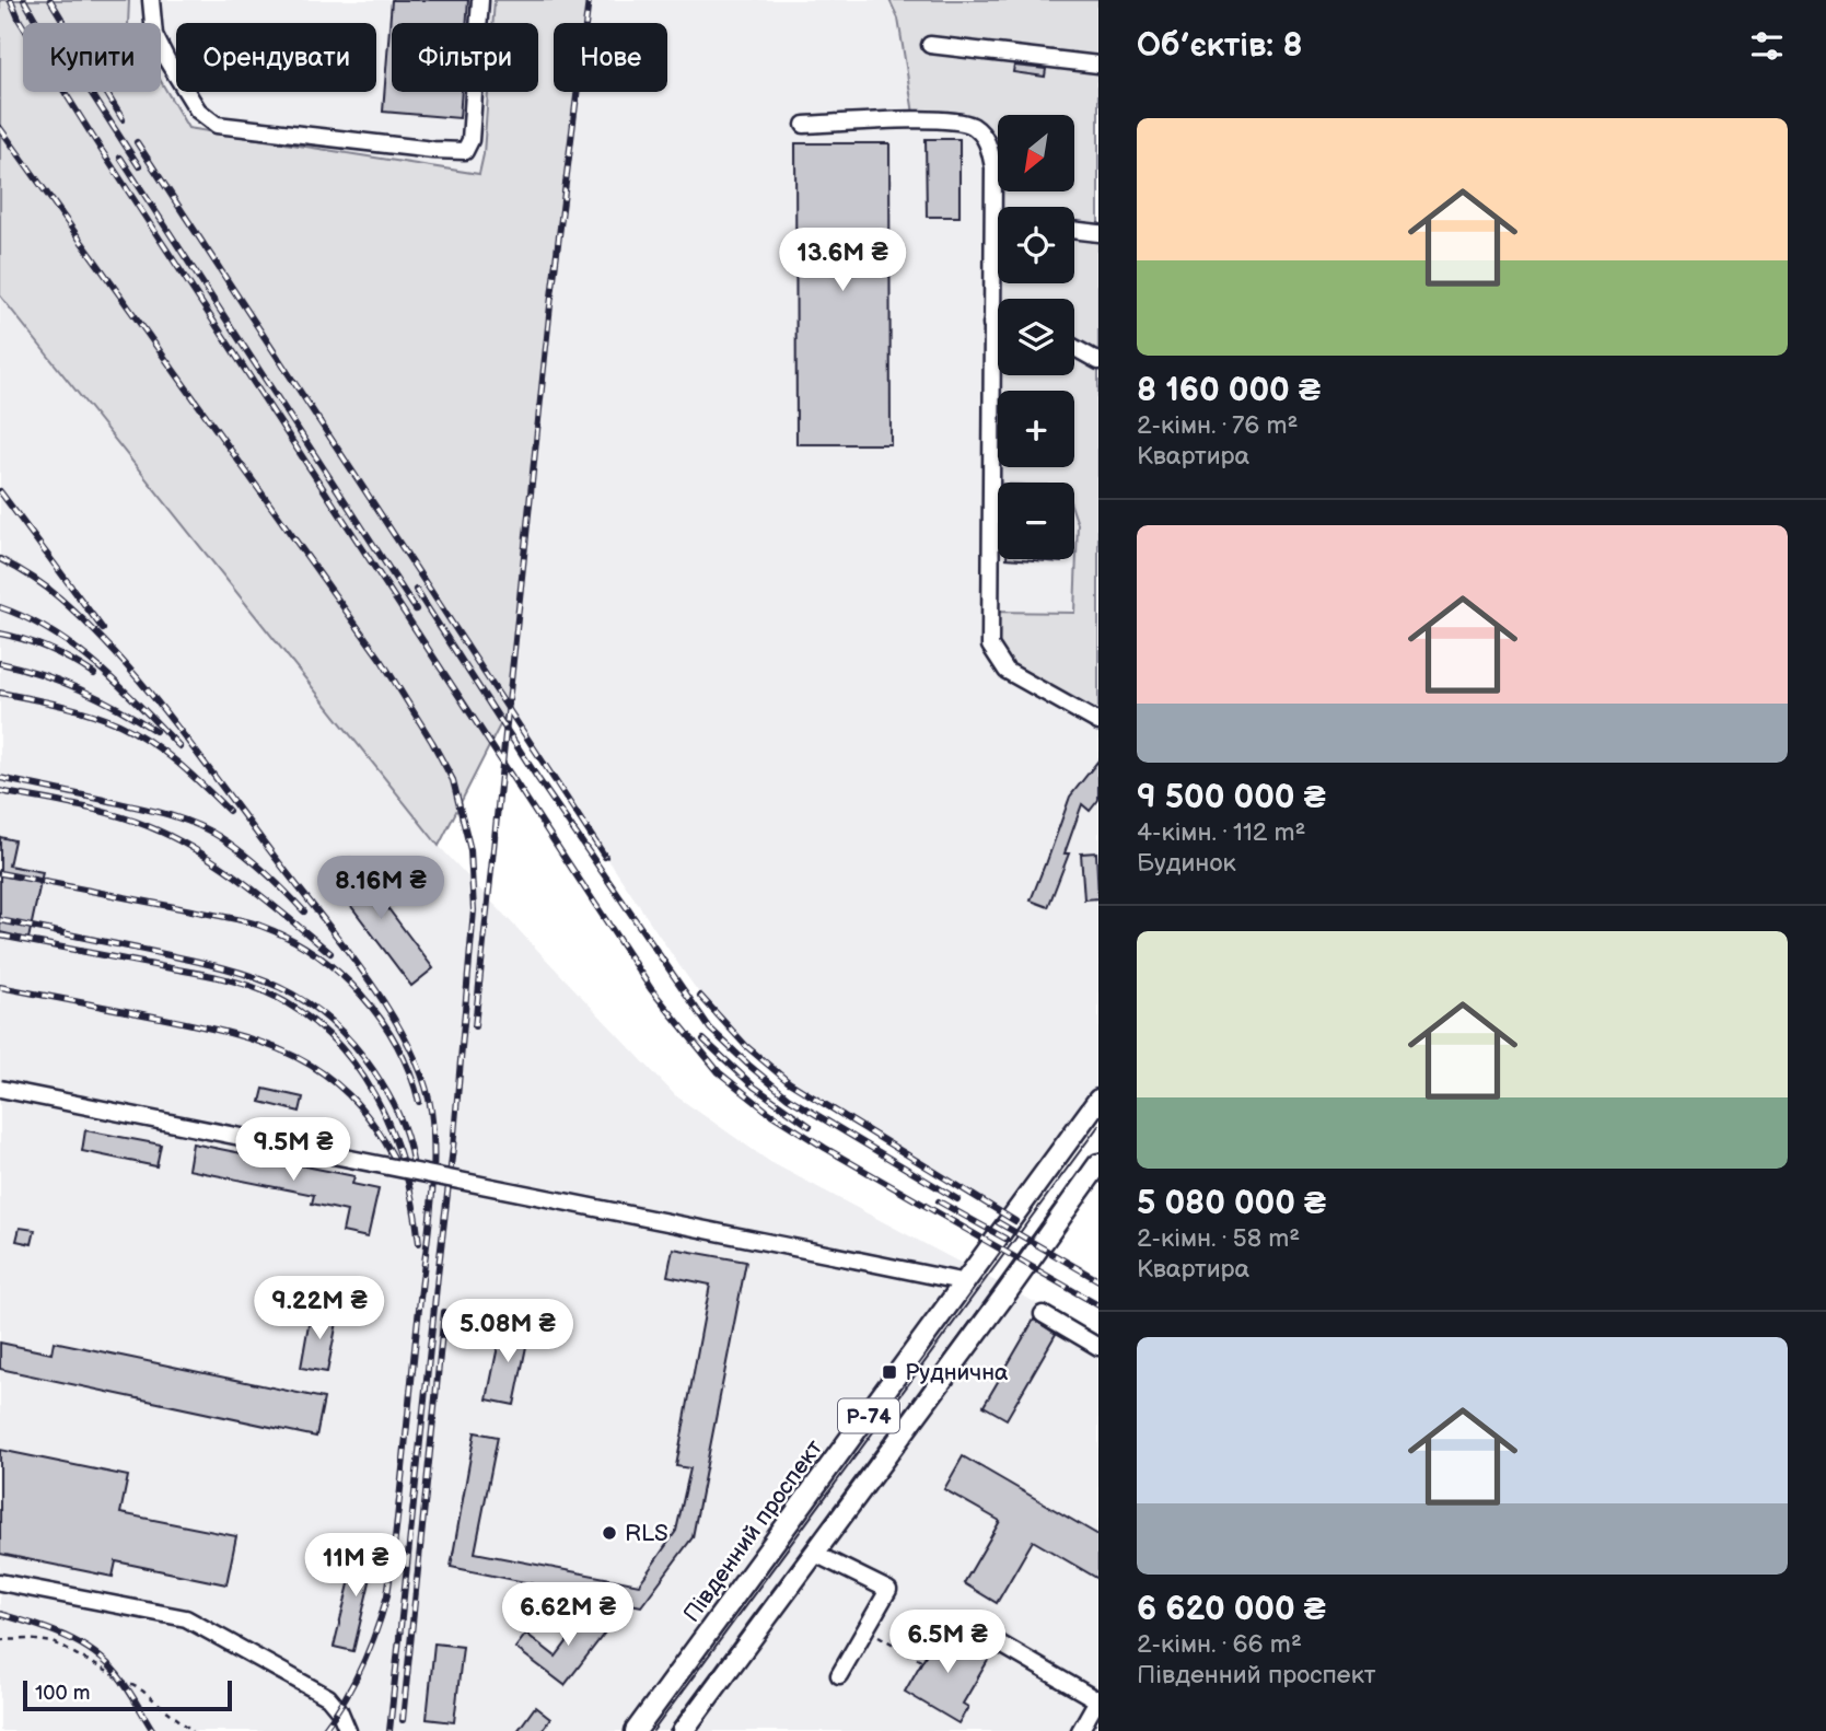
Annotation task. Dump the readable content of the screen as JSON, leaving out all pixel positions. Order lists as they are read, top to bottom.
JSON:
{
  "streets": {
    "main road": ["Р-74", "Південний проспект"]
  },
  "places": {
    "transit": ["Руднична"],
    "other": ["RLS"]
  },
  "scale_bar": "100 m",
  "north": "bottom left",
  "page": {
    "heading": "Об’єктів: 8",
    "chip": [
      "Купити",
      "Орендувати",
      "Фільтри",
      "Нове"
    ],
    "list": [
      {
        "name": "8 160 000 ₴",
        "note": "2-кімн. · 76 m² · Квартира"
      },
      {
        "name": "9 500 000 ₴",
        "note": "4-кімн. · 112 m² · Будинок"
      },
      {
        "name": "5 080 000 ₴",
        "note": "2-кімн. · 58 m² · Квартира"
      },
      {
        "name": "6 620 000 ₴",
        "note": "2-кімн. · 66 m² · Південний проспект"
      }
    ],
    "map_buttons": ["+", "−"],
    "price": [
      "13.6M ₴",
      "8.16M ₴",
      "9.5M ₴",
      "9.22M ₴",
      "5.08M ₴",
      "11M ₴",
      "6.62M ₴",
      "6.5M ₴"
    ],
    "scale": "100 m"
  }
}
